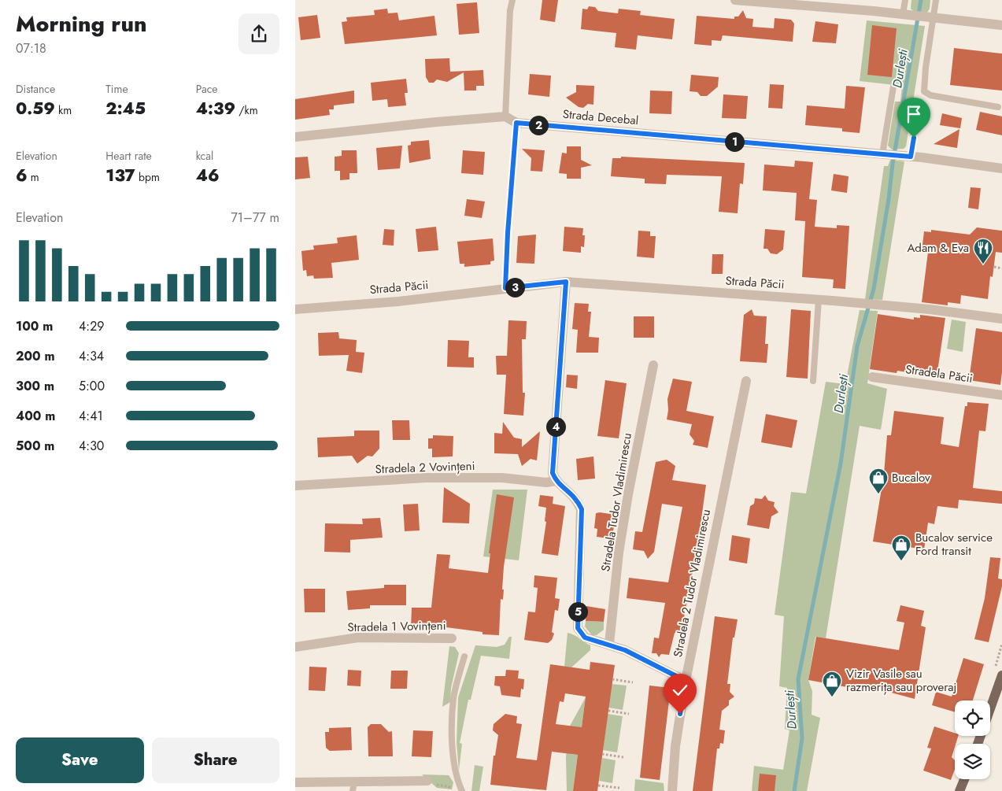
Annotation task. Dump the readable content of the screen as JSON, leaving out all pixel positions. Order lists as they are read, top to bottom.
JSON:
{
  "streets": {
    "street": [
      "Strada Decebal",
      "Strada Păcii",
      "Stradela Păcii",
      "Stradela 2 Vovințeni",
      "Stradela Tudor Vladimirescu",
      "Stradela 2 Tudor Vladimirescu",
      "Stradela 1 Vovințeni"
    ]
  },
  "water": ["Durlești"],
  "places": {
    "restaurant": ["Adam & Eva"],
    "shop": ["Bucalov", "Bucalov service Ford transit", "Vizir Vasile sau razmerița sau proveraj"]
  },
  "page": {
    "heading": ["Morning run", "07:18"],
    "stats": [
      ["Distance", "0.59 km"],
      ["Time", "2:45"],
      ["Pace", "4:39 /km"],
      ["Elevation", "6 m"],
      ["Heart rate", "137 bpm"],
      ["kcal", "46"]
    ],
    "pins": [
      "2",
      "1",
      "3",
      "4",
      "5"
    ],
    "chart": ["Elevation", "71–77 m"],
    "list": [
      {
        "name": "100 m",
        "note": "4:29"
      },
      {
        "name": "200 m",
        "note": "4:34"
      },
      {
        "name": "300 m",
        "note": "5:00"
      },
      {
        "name": "400 m",
        "note": "4:41"
      },
      {
        "name": "500 m",
        "note": "4:30"
      }
    ],
    "buttons": ["Save", "Share"]
  }
}
